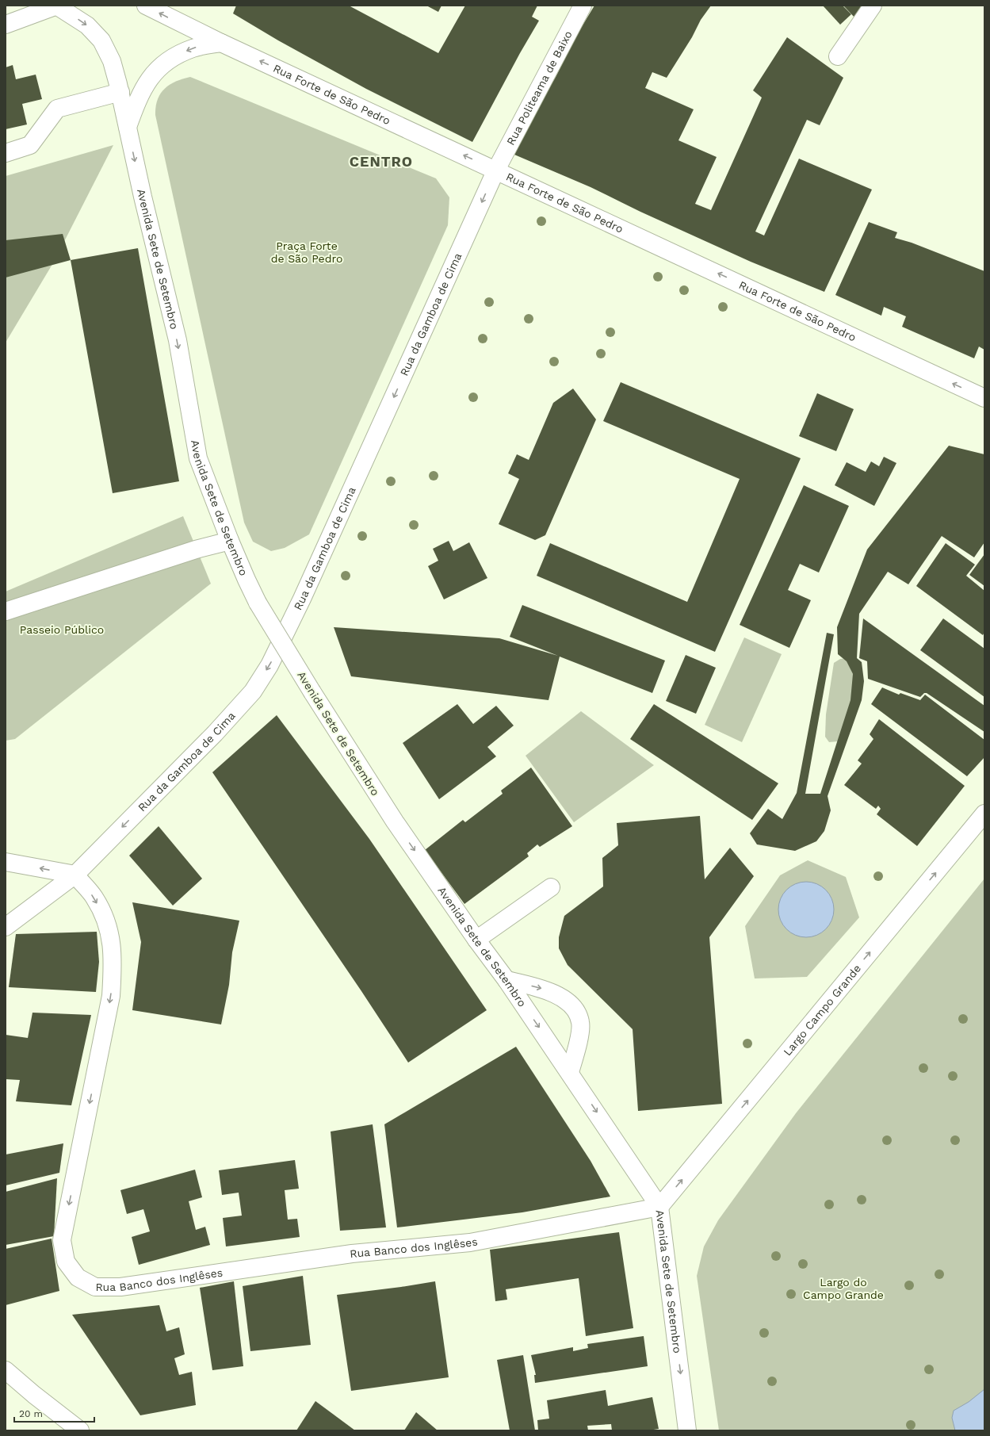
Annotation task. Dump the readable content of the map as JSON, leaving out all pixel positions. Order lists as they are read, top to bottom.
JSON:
{
  "streets": {
    "main road": [
      "Rua Politeama de Baixo",
      "Rua Forte de São Pedro",
      "Avenida Sete de Setembro",
      "Rua da Gamboa de Cima",
      "Largo Campo Grande",
      "Rua Banco dos Inglêses"
    ]
  },
  "crossings": [
    ["Rua Politeama de Baixo", "Rua Forte de São Pedro"],
    ["Rua Politeama de Baixo", "Rua da Gamboa de Cima"],
    ["Rua Forte de São Pedro", "Rua da Gamboa de Cima"],
    ["Avenida Sete de Setembro", "Largo Campo Grande"],
    ["Avenida Sete de Setembro", "Rua Banco dos Inglêses"],
    ["Rua da Gamboa de Cima", "Rua Banco dos Inglêses"],
    ["Largo Campo Grande", "Rua Banco dos Inglêses"]
  ],
  "one_way": [
    "Rua Forte de São Pedro",
    "Avenida Sete de Setembro",
    "Rua da Gamboa de Cima",
    "Largo Campo Grande"
  ],
  "districts": ["CENTRO"],
  "parks": ["Praça Forte de São Pedro", "Passeio Público", "Largo do Campo Grande"],
  "scale_bar": "20 m"
}
